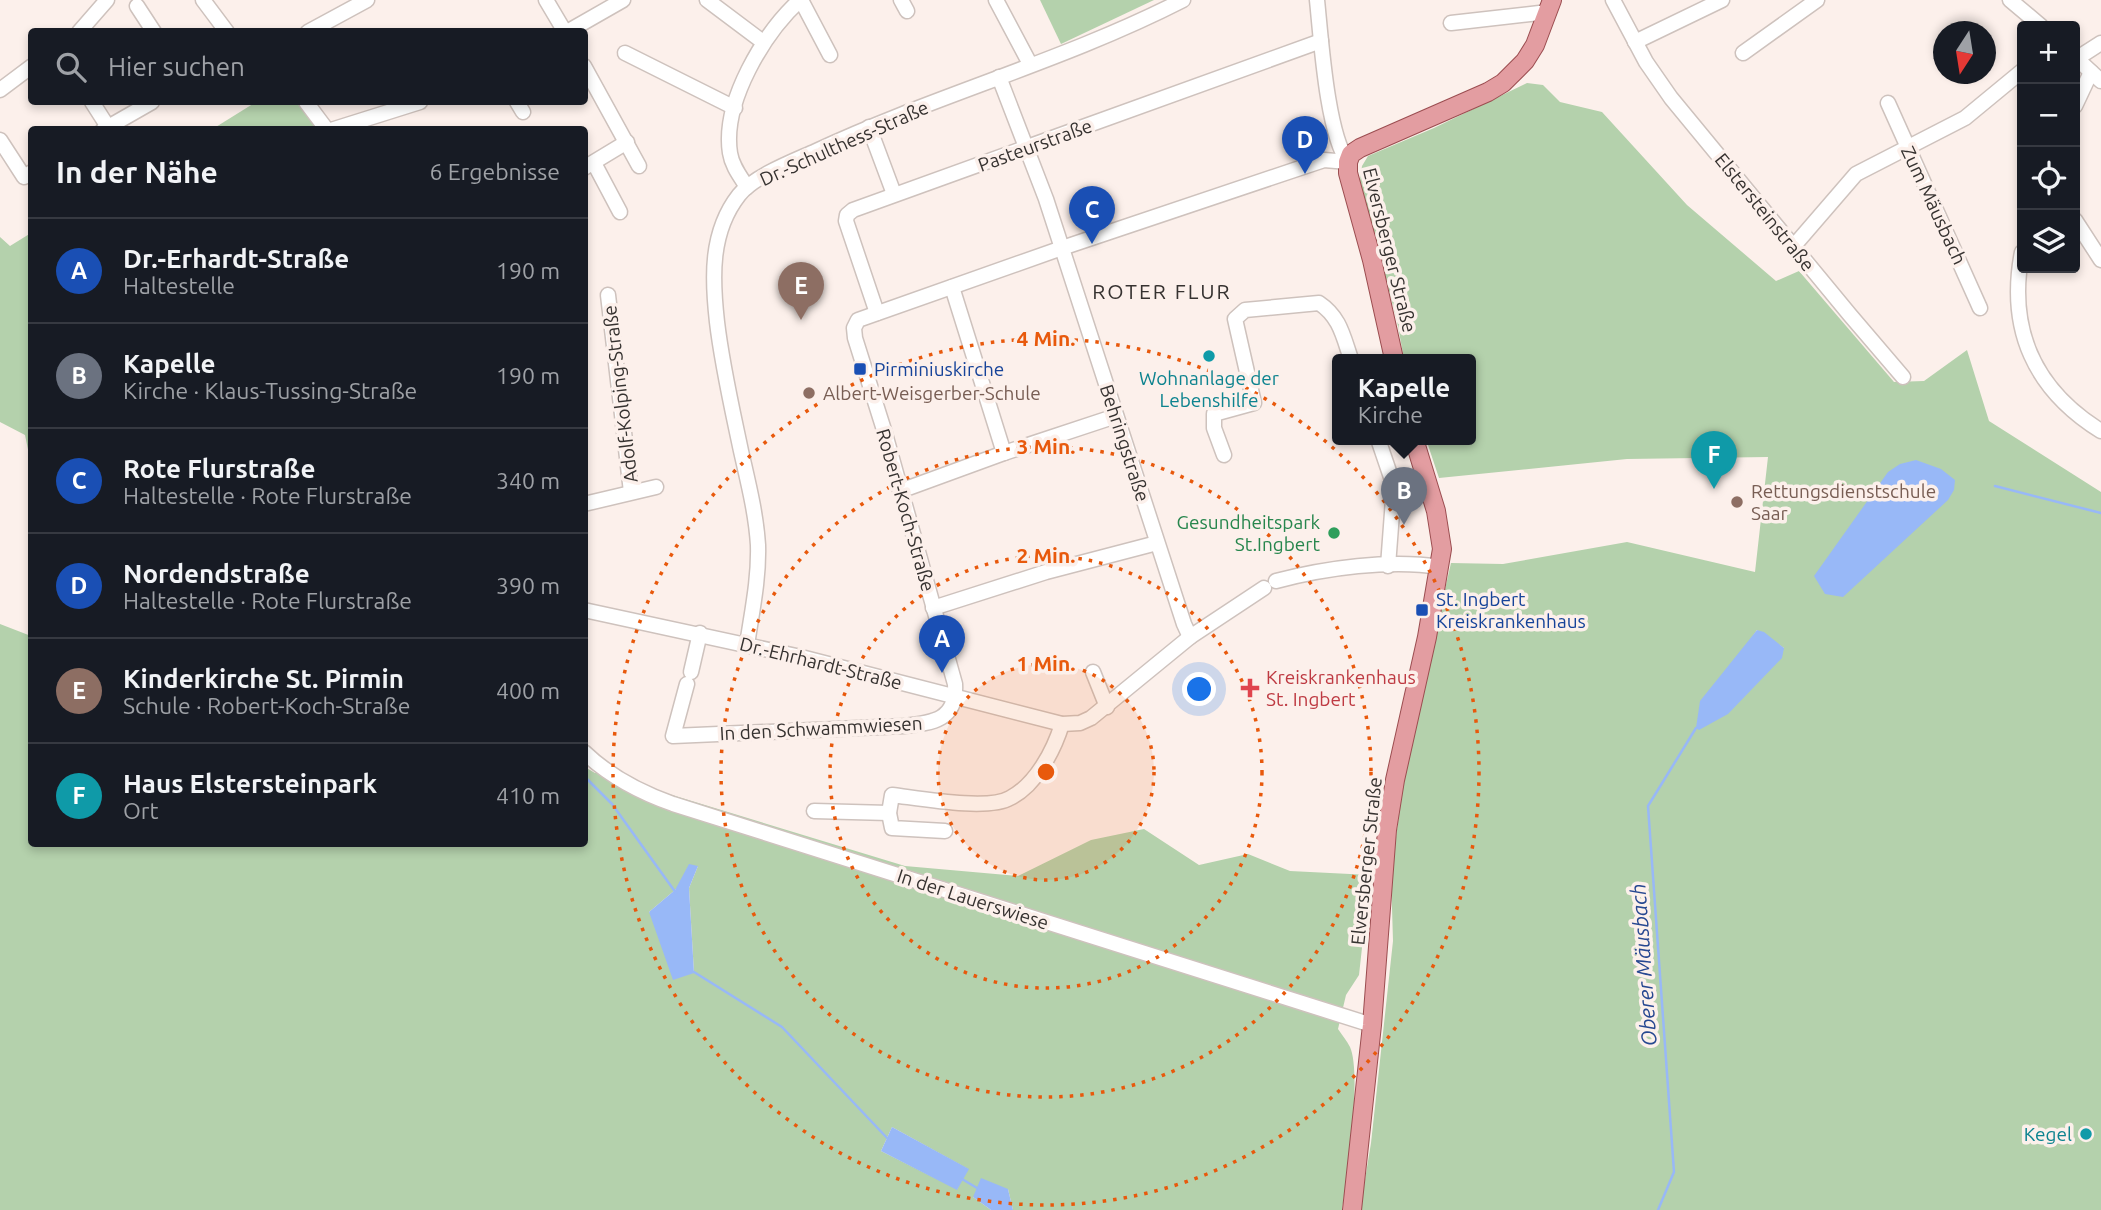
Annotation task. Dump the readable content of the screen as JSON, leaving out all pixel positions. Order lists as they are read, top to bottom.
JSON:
{
  "streets": {
    "main road": ["Elversberger Straße"],
    "street": [
      "Dr.-Schulthess-Straße",
      "Pasteurstraße",
      "Zum Mäusbach",
      "Elstersteinstraße",
      "Adolf-Kolping-Straße",
      "Behringstraße",
      "Robert-Koch-Straße",
      "Dr.-Ehrhardt-Straße",
      "In den Schwammwiesen",
      "In der Lauerswiese"
    ]
  },
  "crossings": [
    ["Dr.-Schulthess-Straße", "Behringstraße"],
    ["Dr.-Schulthess-Straße", "Dr.-Ehrhardt-Straße"],
    ["Pasteurstraße", "Behringstraße"],
    ["Pasteurstraße", "Robert-Koch-Straße"],
    ["Elversberger Straße", "In der Lauerswiese"],
    ["Robert-Koch-Straße", "Dr.-Ehrhardt-Straße"],
    ["Robert-Koch-Straße", "In den Schwammwiesen"],
    ["Dr.-Ehrhardt-Straße", "In den Schwammwiesen"]
  ],
  "districts": ["ROTER FLUR"],
  "water": ["Oberer Mäusbach"],
  "places": {
    "other": [
      "Wohnanlage der Lebenshilfe",
      "Albert-Weisgerber-Schule",
      "Rettungsdienstschule Saar",
      "Gesundheitspark St.Ingbert",
      "Kegel"
    ],
    "transit": ["Pirminiuskirche", "St. Ingbert Kreiskrankenhaus"],
    "health": ["Kreiskrankenhaus St. Ingbert"]
  },
  "north": "bottom",
  "page": {
    "map_buttons": ["+", "−"],
    "search": "Hier suchen",
    "pins": [
      "D",
      "C",
      "E",
      "F",
      "B",
      "A"
    ],
    "heading": ["In der Nähe", "6 Ergebnisse"],
    "list": [
      {
        "mark": "A",
        "name": "Dr.-Erhardt-Straße",
        "note": "Haltestelle",
        "value": "190 m"
      },
      {
        "mark": "B",
        "name": "Kapelle",
        "note": "Kirche · Klaus-Tussing-Straße",
        "value": "190 m"
      },
      {
        "mark": "C",
        "name": "Rote Flurstraße",
        "note": "Haltestelle · Rote Flurstraße",
        "value": "340 m"
      },
      {
        "mark": "D",
        "name": "Nordendstraße",
        "note": "Haltestelle · Rote Flurstraße",
        "value": "390 m"
      },
      {
        "mark": "E",
        "name": "Kinderkirche St. Pirmin",
        "note": "Schule · Robert-Koch-Straße",
        "value": "400 m"
      },
      {
        "mark": "F",
        "name": "Haus Elstersteinpark",
        "note": "Ort",
        "value": "410 m"
      }
    ],
    "popup": ["Kapelle", "Kirche"]
  },
  "rings": [
    "4 Min.",
    "3 Min.",
    "2 Min.",
    "1 Min."
  ]
}
